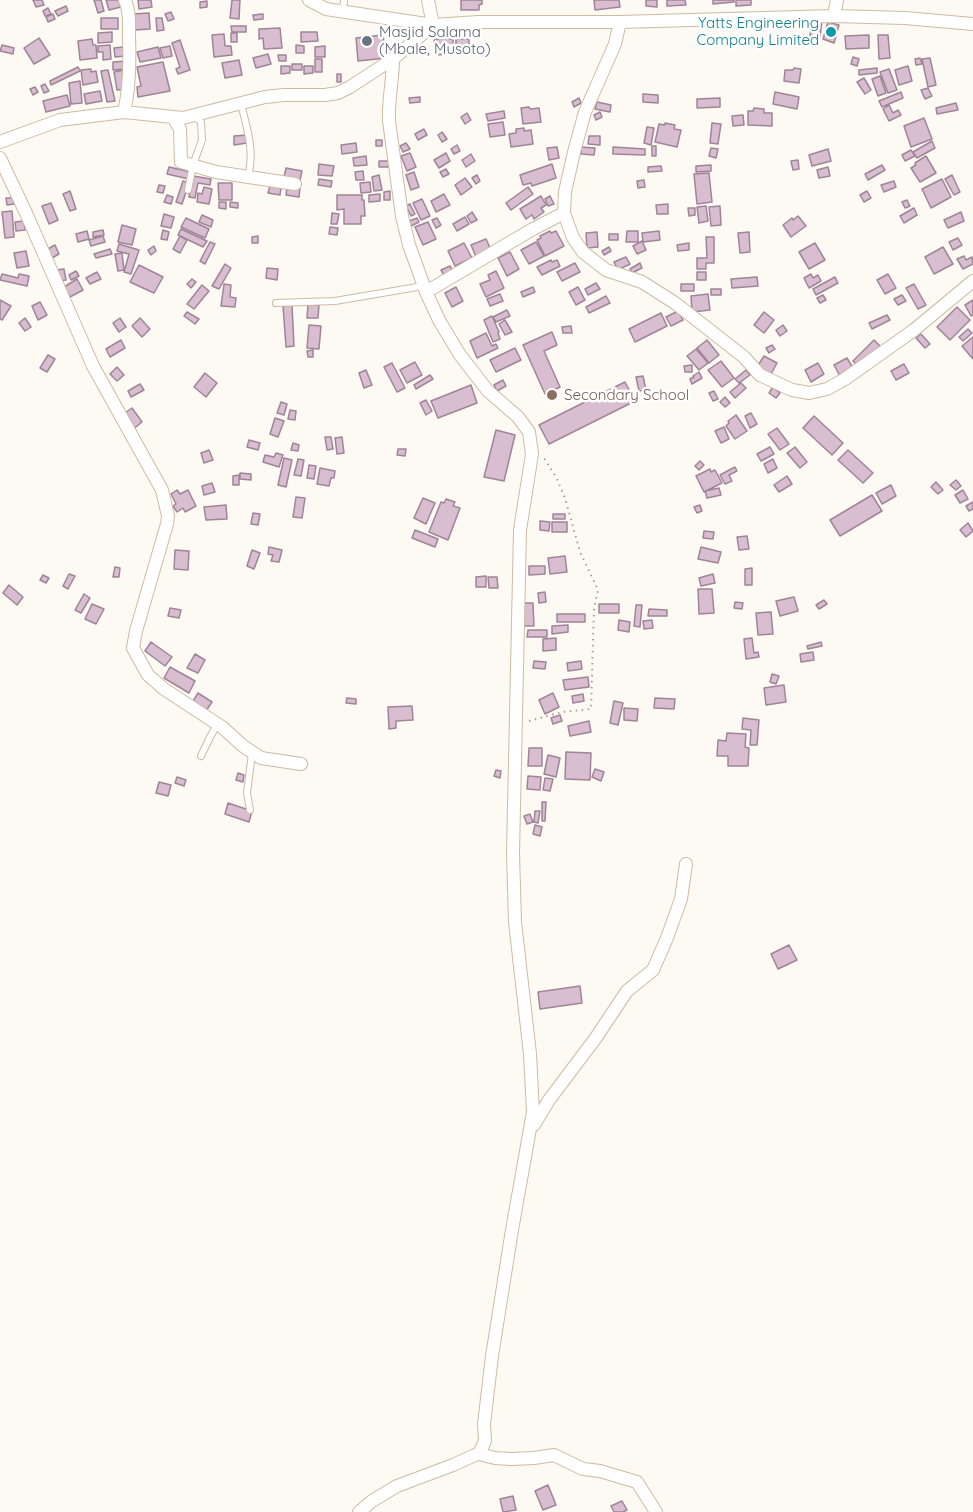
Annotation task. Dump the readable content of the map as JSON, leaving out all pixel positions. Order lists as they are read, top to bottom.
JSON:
{
  "places": ["Yatts Engineering Company Limited", "Masjid Salama (Mbale, Musoto)", "Secondary School"]
}
